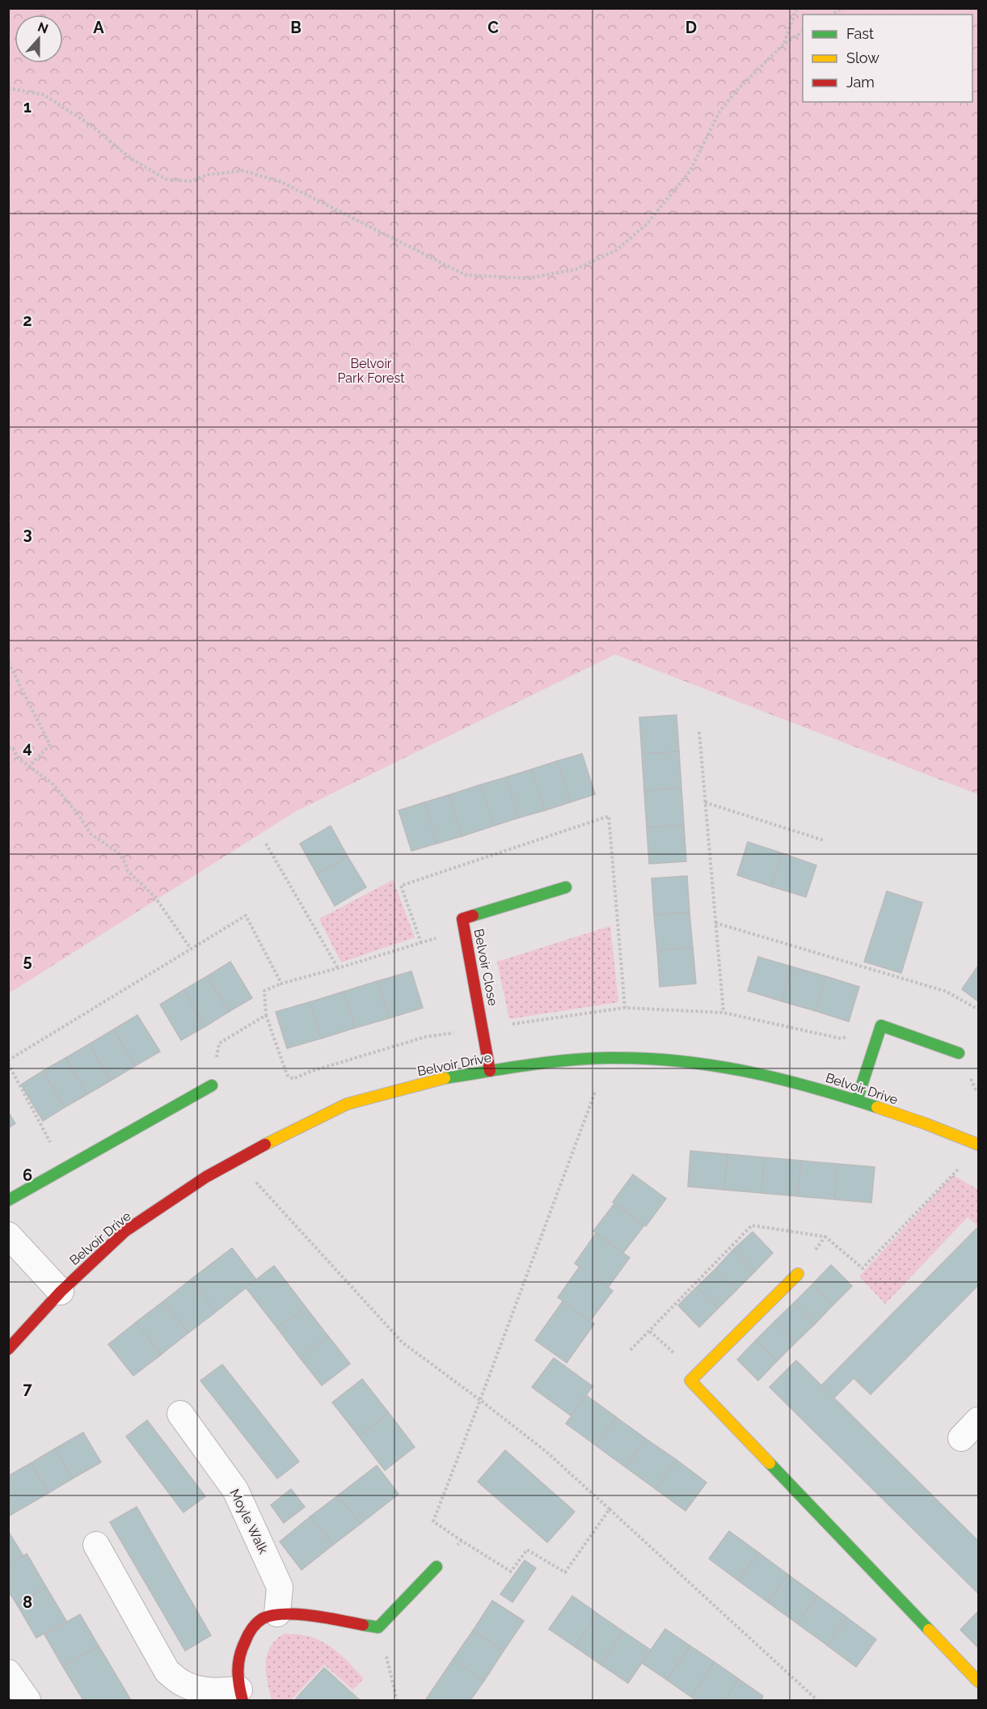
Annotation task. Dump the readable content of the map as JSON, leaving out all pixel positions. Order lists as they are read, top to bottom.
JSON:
{
  "streets": {
    "street": ["Belvoir Close", "Belvoir Drive", "Moyle Walk"]
  },
  "crossings": [
    ["Belvoir Close", "Belvoir Drive"]
  ],
  "parks": ["Belvoir Park Forest"],
  "legend": ["Fast", "Slow", "Jam"],
  "north": "top",
  "grid": {
    "columns": [
      "A",
      "B",
      "C",
      "D"
    ],
    "rows": [
      "1",
      "2",
      "3",
      "4",
      "5",
      "6",
      "7",
      "8"
    ]
  }
}
